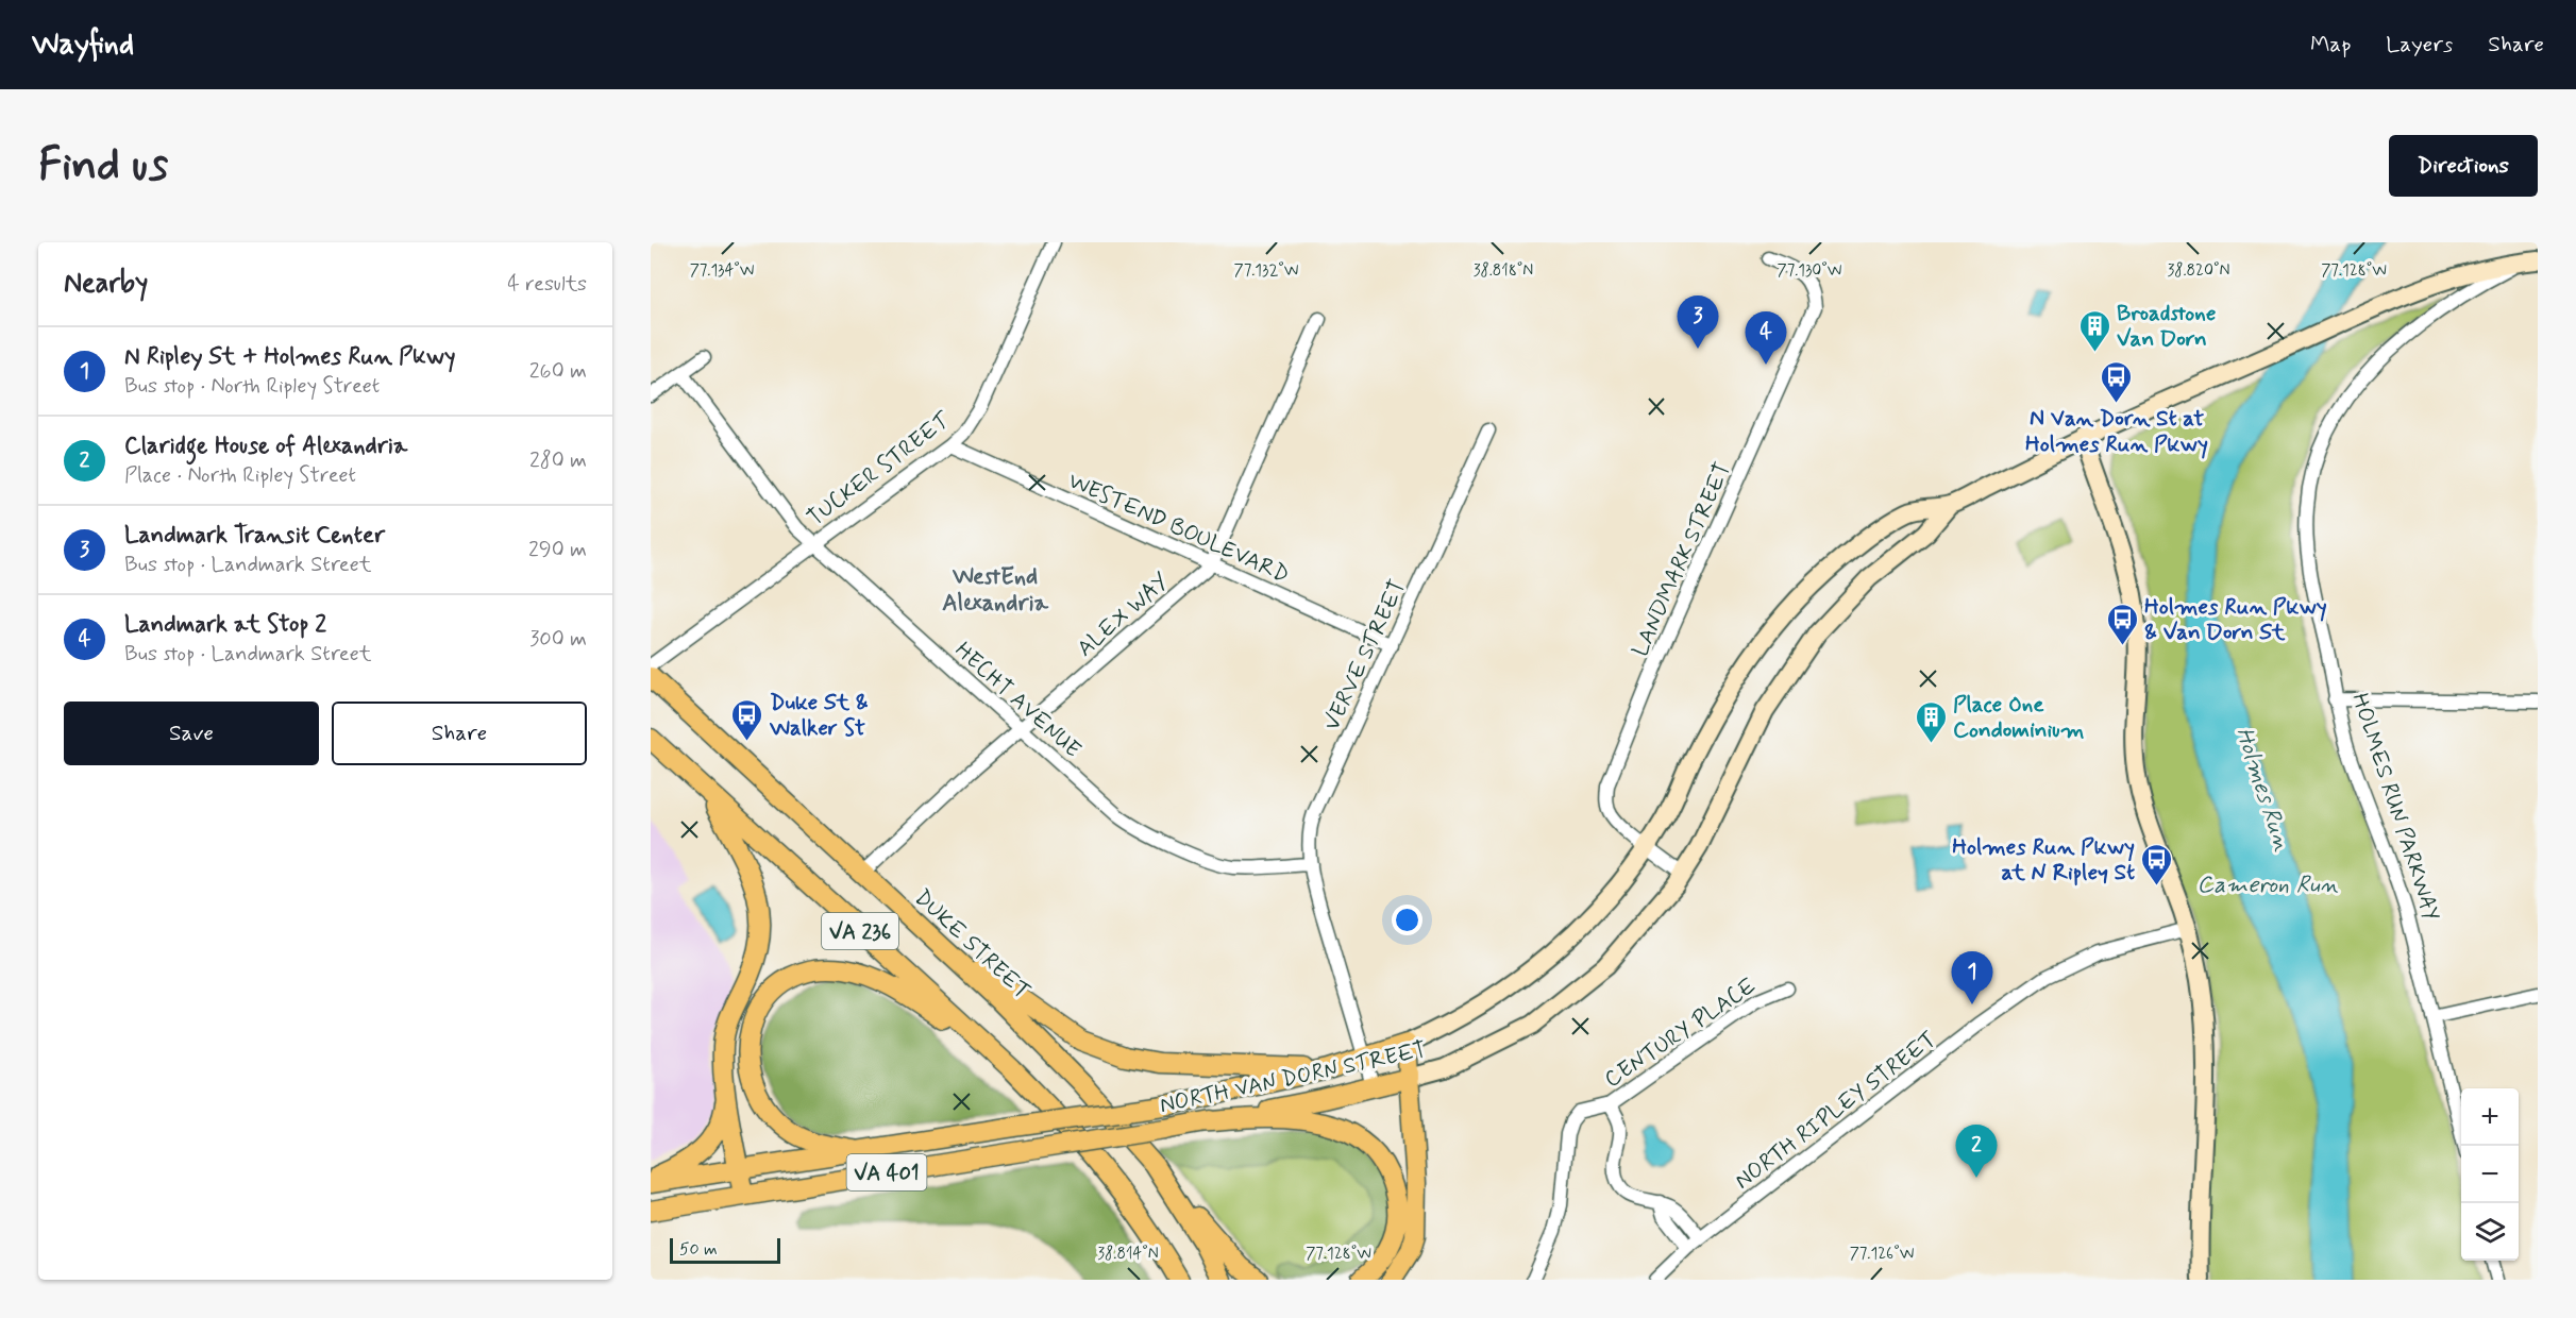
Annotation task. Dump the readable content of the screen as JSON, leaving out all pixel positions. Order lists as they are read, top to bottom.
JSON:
{
  "streets": {
    "main road": [
      "VA 236",
      "DUKE STREET",
      "NORTH VAN DORN STREET",
      "VA 401"
    ],
    "street": [
      "TUCKER STREET",
      "WESTEND BOULEVARD",
      "LANDMARK STREET",
      "ALEX WAY",
      "VERVE STREET",
      "HECHT AVENUE",
      "HOLMES RUN PARKWAY",
      "CENTURY PLACE",
      "NORTH RIPLEY STREET"
    ]
  },
  "crossings": [
    ["TUCKER STREET", "WESTEND BOULEVARD"],
    ["TUCKER STREET", "HECHT AVENUE"],
    ["WESTEND BOULEVARD", "ALEX WAY"],
    ["WESTEND BOULEVARD", "VERVE STREET"],
    ["LANDMARK STREET", "NORTH VAN DORN STREET"],
    ["ALEX WAY", "HECHT AVENUE"],
    ["ALEX WAY", "DUKE STREET"],
    ["VERVE STREET", "HECHT AVENUE"],
    ["VERVE STREET", "NORTH VAN DORN STREET"],
    ["HOLMES RUN PARKWAY", "NORTH VAN DORN STREET"],
    ["CENTURY PLACE", "NORTH RIPLEY STREET"],
    ["NORTH VAN DORN STREET", "VA 401"]
  ],
  "districts": ["WestEnd Alexandria"],
  "water": ["Holmes Run", "Cameron Run"],
  "places": {
    "building": ["Broadstone Van Dorn", "Place One Condominium"],
    "bus stop": [
      "N Van Dorn St at Holmes Run Pkwy",
      "Holmes Run Pkwy & Van Dorn St",
      "Duke St & Walker St",
      "Holmes Run Pkwy at N Ripley St"
    ]
  },
  "scale_bar": "50 m",
  "page": {
    "header": "Wayfind",
    "nav": ["Map", "Layers", "Share"],
    "buttons": [
      "Directions",
      ["Save", "Share"]
    ],
    "title": "Find us",
    "heading": ["Nearby", "4 results"],
    "pins": [
      "3",
      "4",
      "1",
      "2"
    ],
    "list": [
      {
        "mark": "1",
        "name": "N Ripley St + Holmes Run Pkwy",
        "note": "Bus stop · North Ripley Street",
        "value": "260 m"
      },
      {
        "mark": "2",
        "name": "Claridge House of Alexandria",
        "note": "Place · North Ripley Street",
        "value": "280 m"
      },
      {
        "mark": "3",
        "name": "Landmark Transit Center",
        "note": "Bus stop · Landmark Street",
        "value": "290 m"
      },
      {
        "mark": "4",
        "name": "Landmark at Stop 2",
        "note": "Bus stop · Landmark Street",
        "value": "300 m"
      }
    ],
    "map_buttons": ["+", "−"],
    "scale": "50 m"
  },
  "coordinates": [
    "77.134°W",
    "77.132°W",
    "38.818°N",
    "77.130°W",
    "38.820°N",
    "77.128°W",
    "38.814°N",
    "77.126°W"
  ]
}
